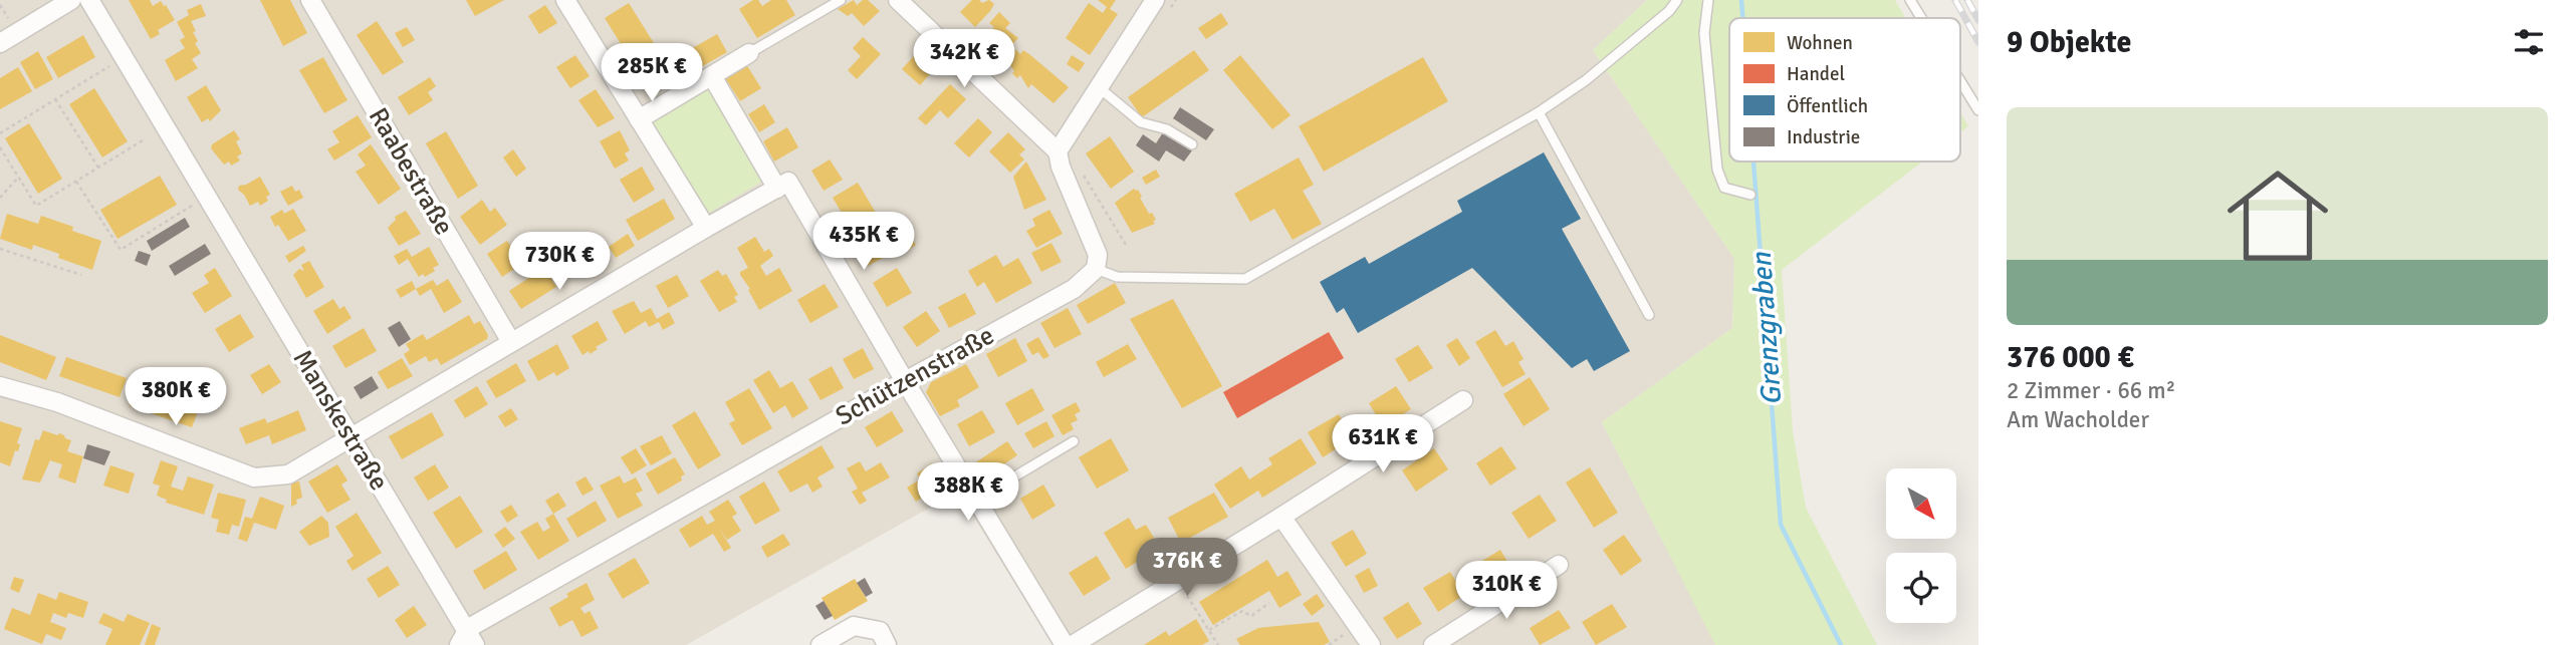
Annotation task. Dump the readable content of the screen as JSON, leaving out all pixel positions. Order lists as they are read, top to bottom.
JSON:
{
  "streets": {
    "street": ["Raabestraße", "Schützenstraße", "Manskestraße"]
  },
  "crossings": [
    ["Schützenstraße", "Manskestraße"]
  ],
  "water": ["Grenzgraben"],
  "legend": [
    "Wohnen",
    "Handel",
    "Öffentlich",
    "Industrie"
  ],
  "north": "bottom right",
  "page": {
    "heading": "9 Objekte",
    "price": [
      "342K €",
      "285K €",
      "435K €",
      "730K €",
      "380K €",
      "631K €",
      "388K €",
      "376K €",
      "310K €"
    ],
    "list": [
      {
        "name": "376 000 €",
        "note": "2 Zimmer · 66 m² · Am Wacholder"
      }
    ]
  }
}
